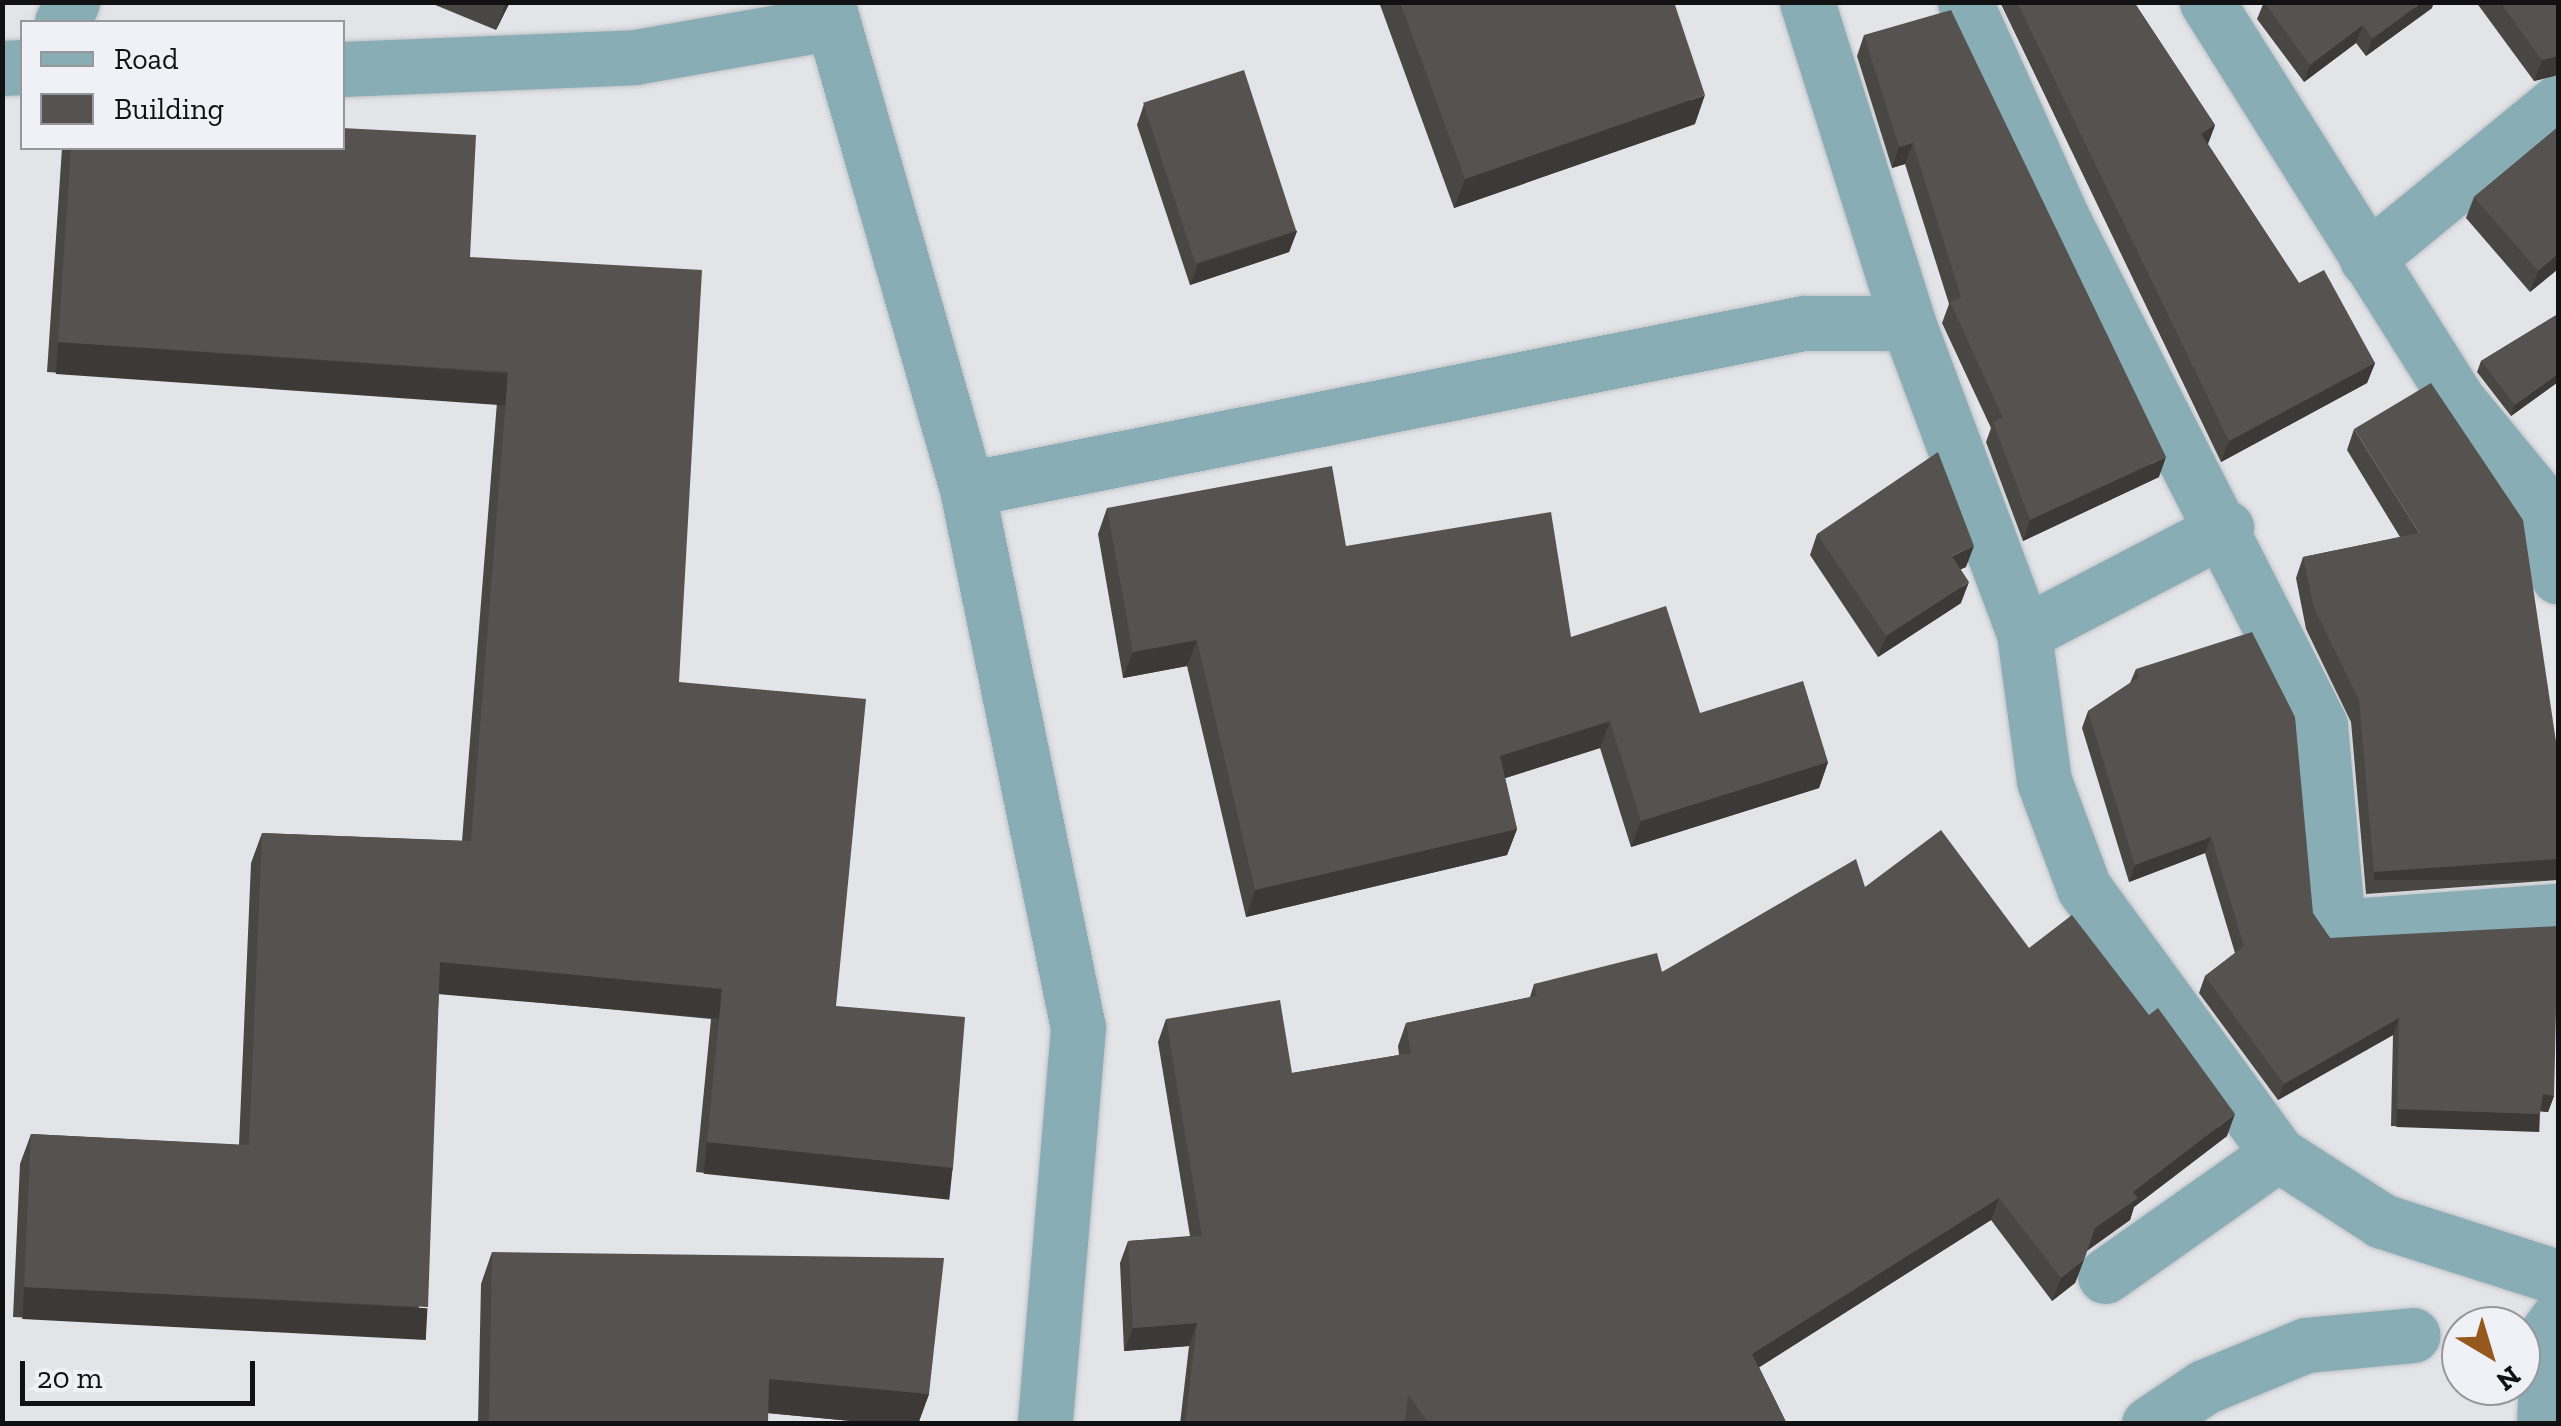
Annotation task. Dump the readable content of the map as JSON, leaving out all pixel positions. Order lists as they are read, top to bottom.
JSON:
{
  "legend": ["Road", "Building"],
  "scale_bar": "20 m",
  "north": "bottom right"
}
